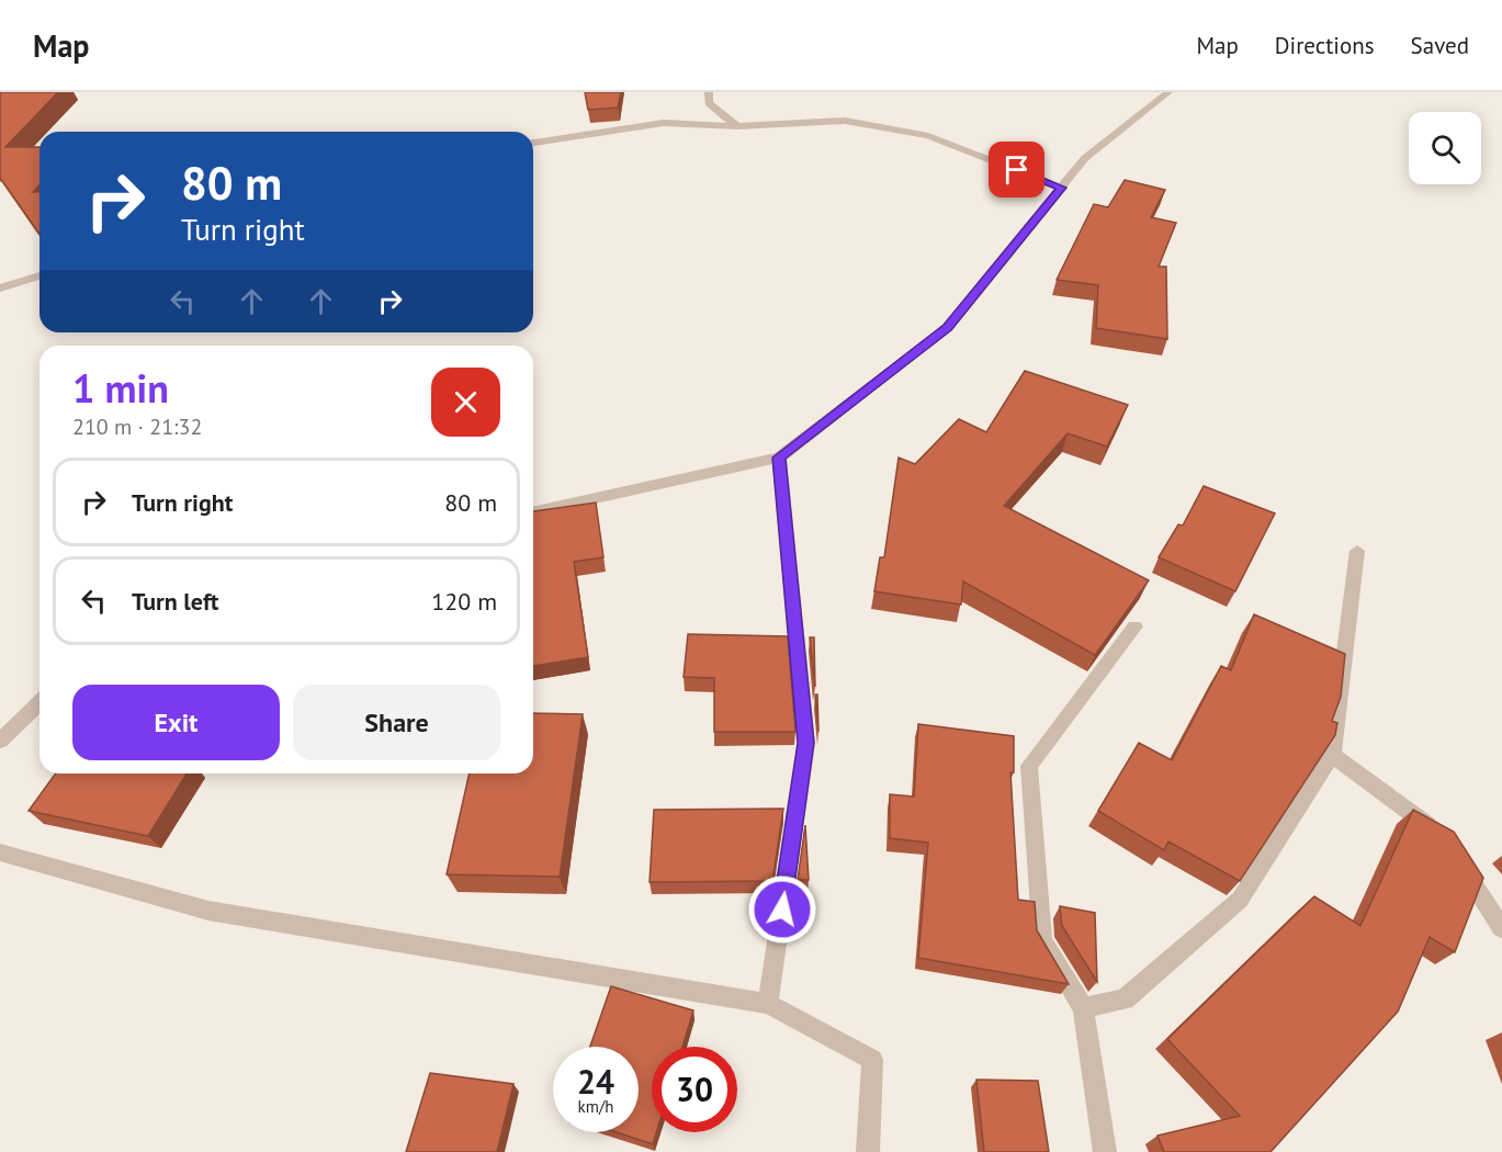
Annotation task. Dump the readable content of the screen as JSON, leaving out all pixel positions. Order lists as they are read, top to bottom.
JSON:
{
  "page": {
    "header": "Map",
    "nav": ["Map", "Directions", "Saved"],
    "turn": ["80 m", "Turn right"],
    "heading": ["1 min", "210 m · 21:32"],
    "list": [
      {
        "name": "Turn right",
        "value": "80 m"
      },
      {
        "name": "Turn left",
        "value": "120 m"
      }
    ],
    "buttons": ["Exit", "Share"],
    "speed": "24 km/h",
    "limit": "30"
  }
}
